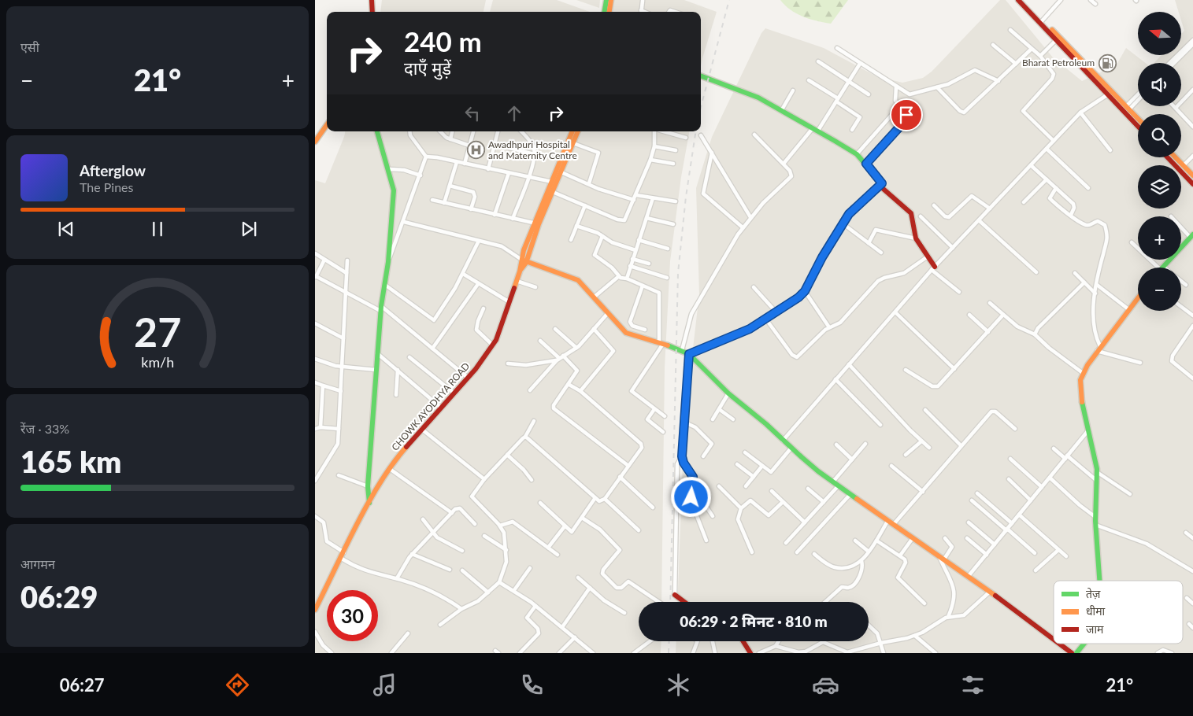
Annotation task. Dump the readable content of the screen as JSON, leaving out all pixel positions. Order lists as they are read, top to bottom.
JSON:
{
  "streets": {
    "main road": ["CHOWK AYODHYA ROAD"]
  },
  "places": {
    "fuel station": ["Bharat Petroleum"],
    "hospital": ["Awadhpuri Hospital and Maternity Centre"]
  },
  "legend": ["तेज़", "धीमा", "जाम"],
  "north": "left",
  "page": {
    "tile": [
      "एसी",
      ["रेंज · 33%", "165 km"],
      ["आगमन", "06:29"]
    ],
    "map_buttons": ["+", "−"],
    "turn": ["240 m", "दाएँ मुड़ें"],
    "heat": ["−", "21°", "+"],
    "song": ["Afterglow", "The Pines"],
    "limit": "30",
    "trip": "06:29 · 2 मिनट · 810 m",
    "tabs": ["06:27", "21°"],
    "gauge": ["27", "km/h"]
  }
}
